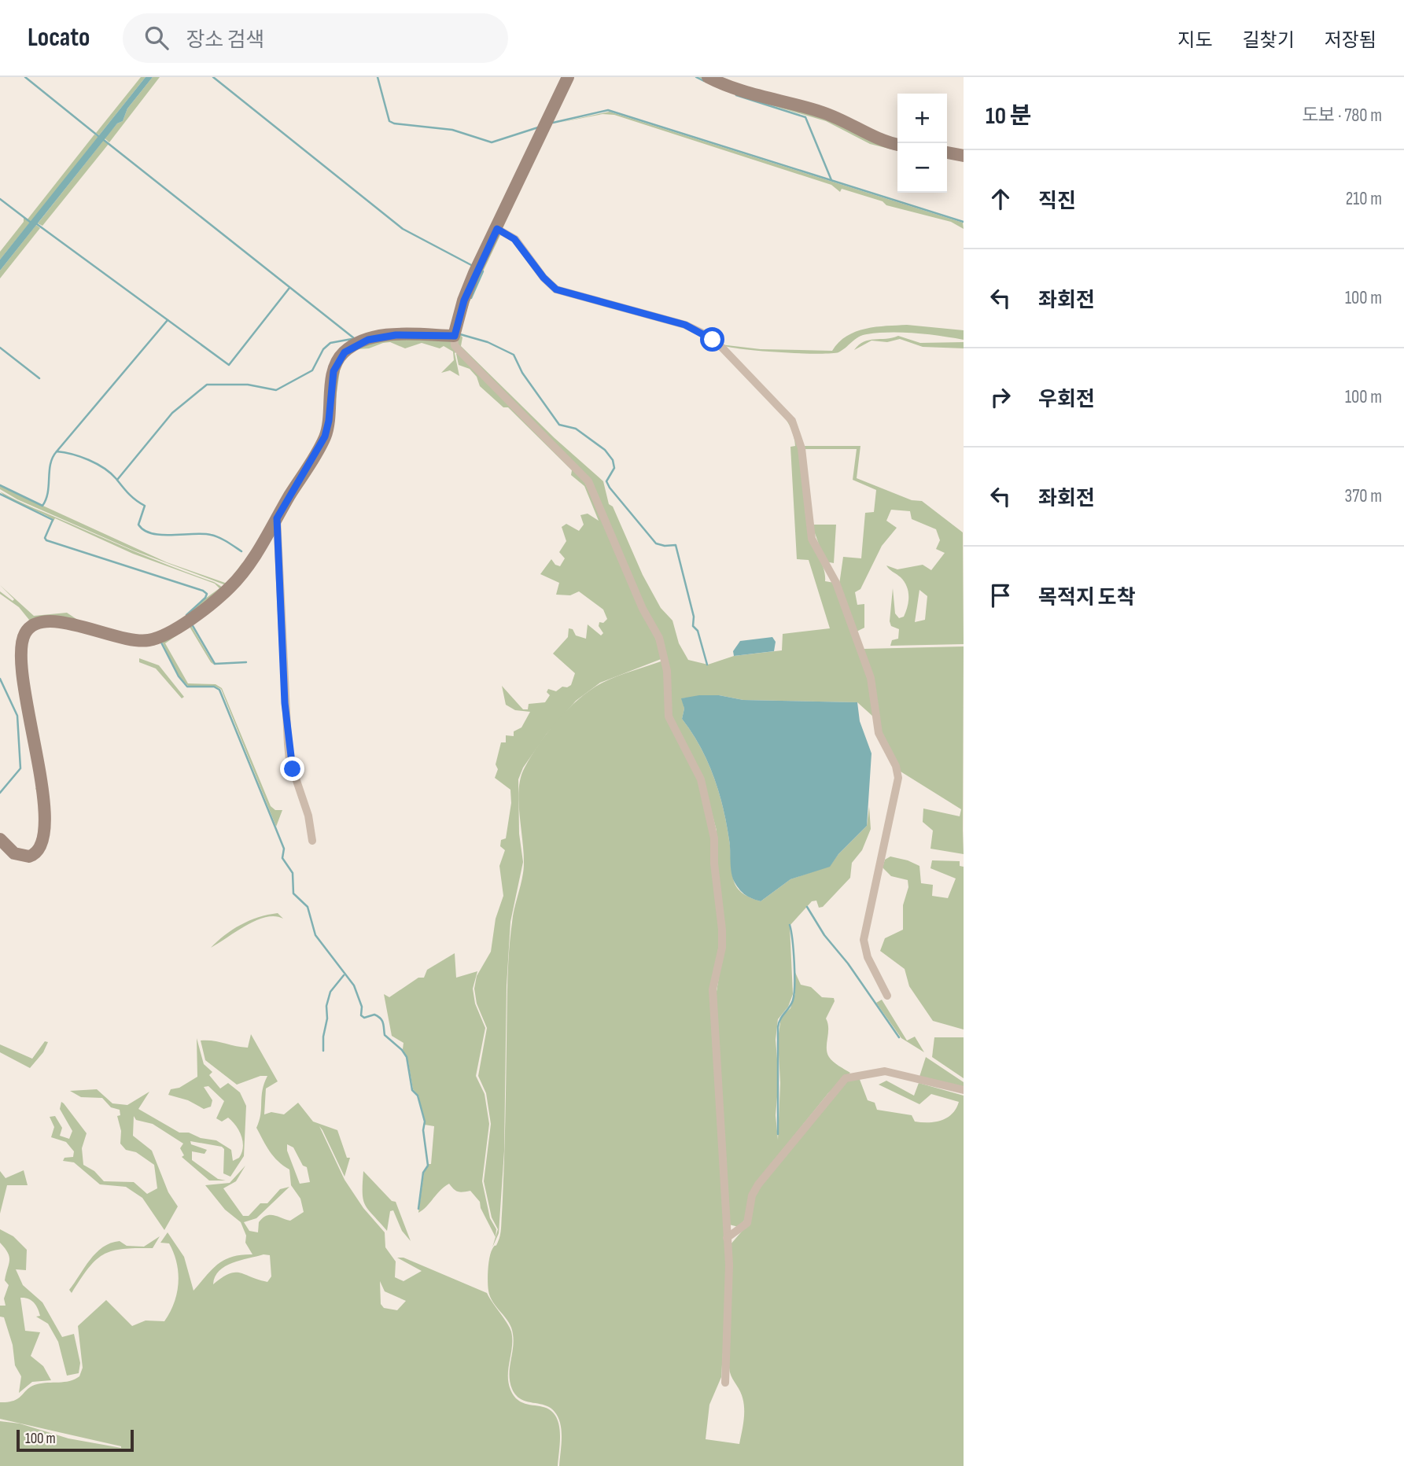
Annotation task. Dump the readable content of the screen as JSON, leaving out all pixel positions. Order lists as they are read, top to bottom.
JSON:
{
  "scale_bar": "100 m",
  "page": {
    "header": "Locato",
    "search": "장소 검색",
    "nav": ["지도", "길찾기", "저장됨"],
    "heading": ["10 분", "도보 · 780 m"],
    "map_buttons": ["+", "−"],
    "list": [
      ["직진", "210 m"],
      ["좌회전", "100 m"],
      ["우회전", "100 m"],
      ["좌회전", "370 m"],
      "목적지 도착"
    ],
    "scale": "100 m"
  }
}
